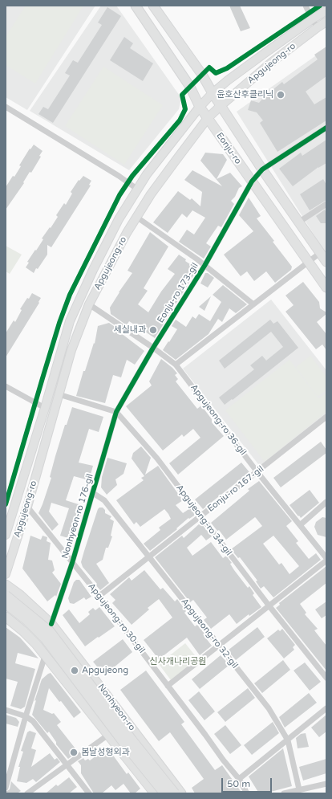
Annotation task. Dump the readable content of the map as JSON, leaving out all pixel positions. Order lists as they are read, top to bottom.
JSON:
{
  "streets": {
    "main road": ["Apgujeong-ro", "Eonju-ro", "Nonhyeon-ro"],
    "street": [
      "Eonju-ro 173-gil",
      "Apgujeong-ro 36-gil",
      "Eonju-ro 167-gil",
      "Nonhyeon-ro 176-gil",
      "Apgujeong-ro 34-gil",
      "Apgujeong-ro 30-gil",
      "Apgujeong-ro 32-gil"
    ]
  },
  "crossings": [
    ["Apgujeong-ro", "Eonju-ro"],
    ["Apgujeong-ro", "Apgujeong-ro 36-gil"],
    ["Apgujeong-ro", "Apgujeong-ro 30-gil"],
    ["Eonju-ro", "Eonju-ro 173-gil"],
    ["Eonju-ro 173-gil", "Apgujeong-ro 36-gil"],
    ["Eonju-ro 173-gil", "Nonhyeon-ro 176-gil"],
    ["Eonju-ro 173-gil", "Apgujeong-ro 34-gil"],
    ["Apgujeong-ro 36-gil", "Eonju-ro 167-gil"],
    ["Eonju-ro 167-gil", "Apgujeong-ro 34-gil"],
    ["Eonju-ro 167-gil", "Apgujeong-ro 30-gil"],
    ["Eonju-ro 167-gil", "Apgujeong-ro 32-gil"],
    ["Nonhyeon-ro 176-gil", "Apgujeong-ro 34-gil"],
    ["Nonhyeon-ro 176-gil", "Apgujeong-ro 30-gil"],
    ["Nonhyeon-ro 176-gil", "Apgujeong-ro 32-gil"],
    ["Nonhyeon-ro 176-gil", "Nonhyeon-ro"]
  ],
  "parks": ["신사개나리공원"],
  "places": [
    "윤호산후클리닉",
    "세실내과",
    "Apgujeong",
    "봄날성형외과"
  ],
  "scale_bar": "50 m"
}
